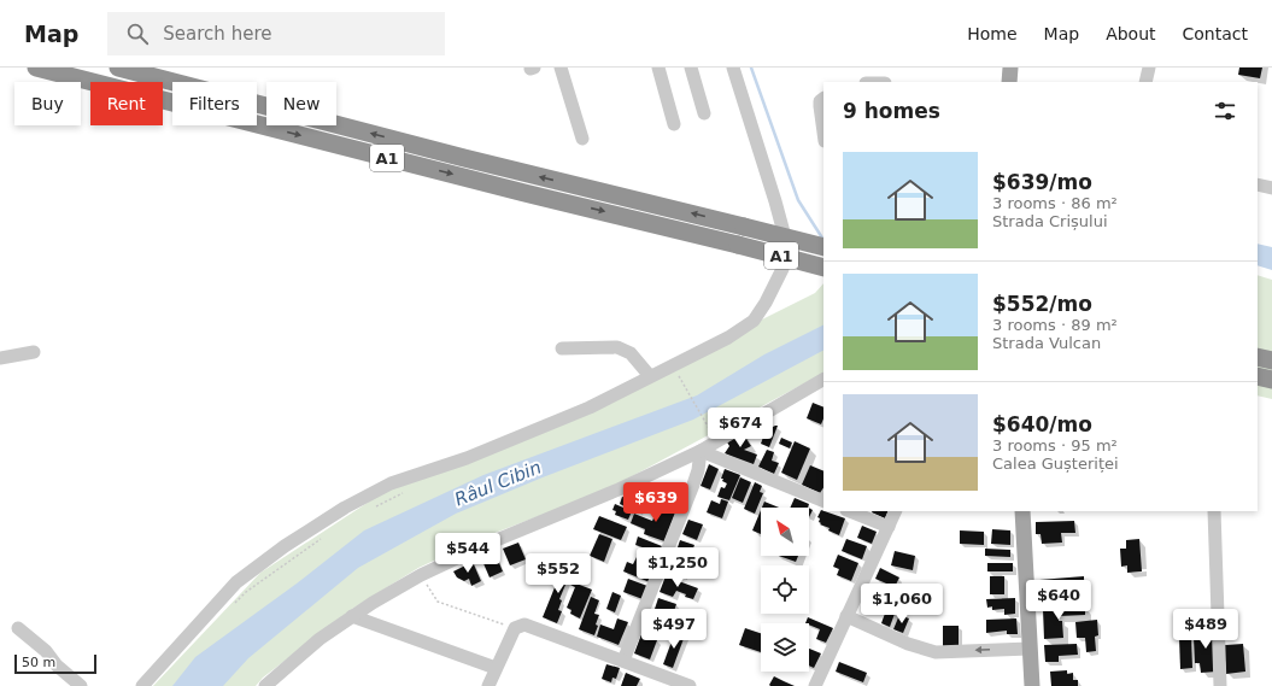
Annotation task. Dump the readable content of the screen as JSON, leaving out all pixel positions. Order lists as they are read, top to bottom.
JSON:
{
  "streets": {
    "highway": ["A1"]
  },
  "water": ["Râul Cibin"],
  "scale_bar": "50 m",
  "north": "top left",
  "page": {
    "header": "Map",
    "search": "Search here",
    "nav": [
      "Home",
      "Map",
      "About",
      "Contact"
    ],
    "chip": [
      "Buy",
      "Rent",
      "Filters",
      "New"
    ],
    "heading": "9 homes",
    "list": [
      {
        "name": "$639/mo",
        "note": "3 rooms · 86 m² · Strada Crișului"
      },
      {
        "name": "$552/mo",
        "note": "3 rooms · 89 m² · Strada Vulcan"
      },
      {
        "name": "$640/mo",
        "note": "3 rooms · 95 m² · Calea Gușteriței"
      }
    ],
    "price": [
      "$674",
      "$639",
      "$544",
      "$1,250",
      "$552",
      "$640",
      "$1,060",
      "$497",
      "$489"
    ],
    "scale": "50 m"
  }
}
